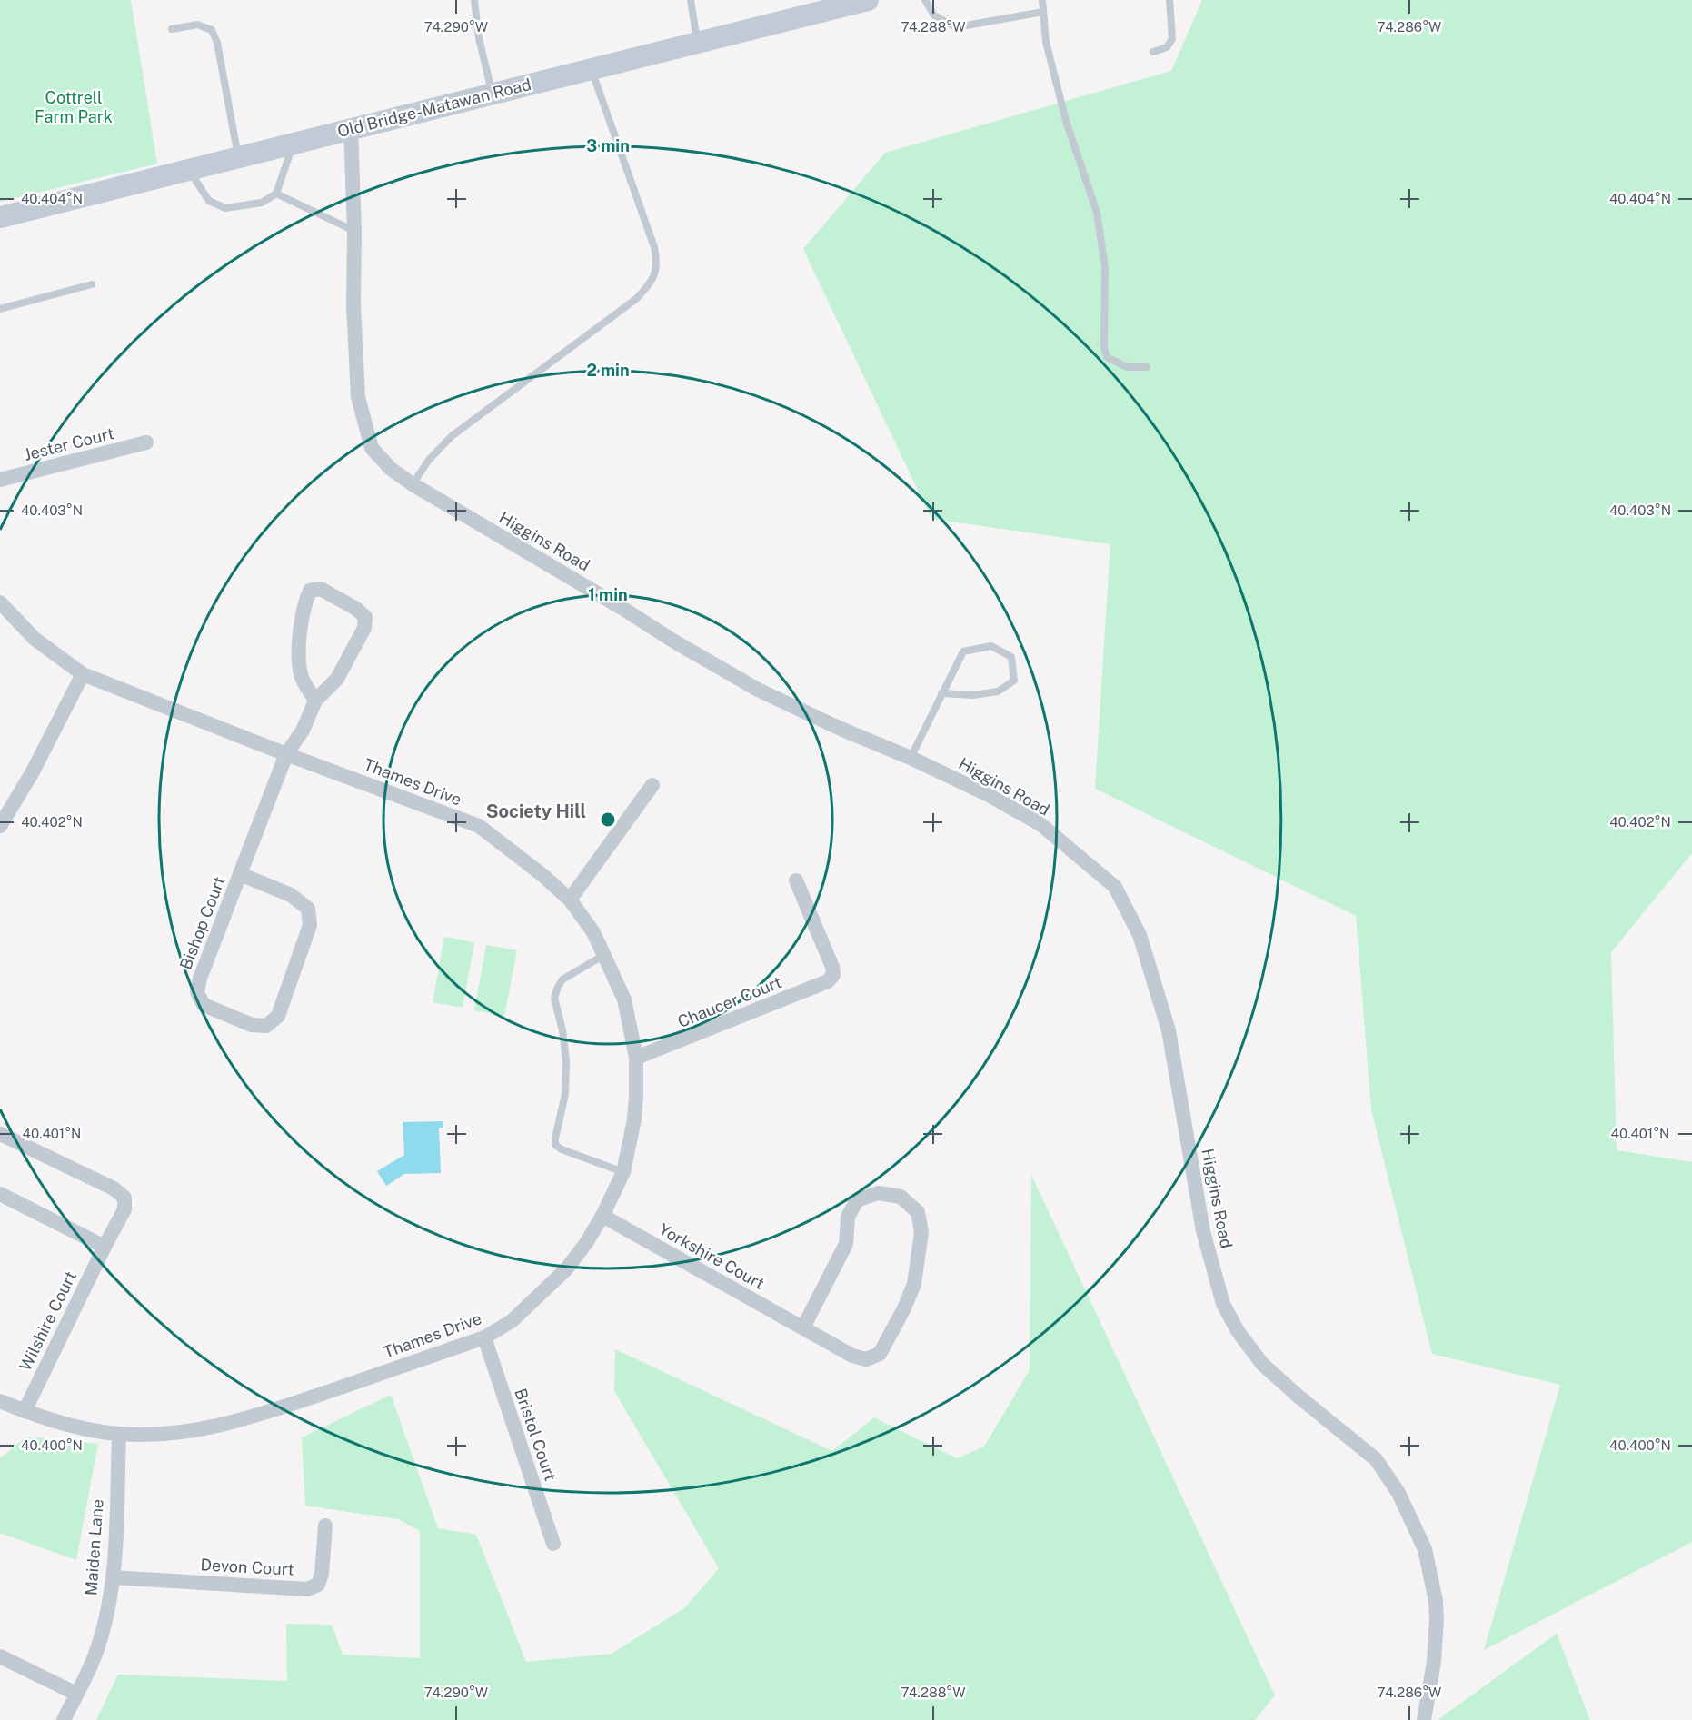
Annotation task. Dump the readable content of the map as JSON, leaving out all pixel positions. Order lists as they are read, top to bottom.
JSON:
{
  "streets": {
    "main road": ["Old Bridge-Matawan Road"],
    "street": [
      "Jester Court",
      "Higgins Road",
      "Thames Drive",
      "Bishop Court",
      "Chaucer Court",
      "Yorkshire Court",
      "Wilshire Court",
      "Bristol Court",
      "Maiden Lane",
      "Devon Court"
    ]
  },
  "crossings": [
    ["Old Bridge-Matawan Road", "Higgins Road"],
    ["Thames Drive", "Bishop Court"],
    ["Thames Drive", "Chaucer Court"],
    ["Thames Drive", "Yorkshire Court"],
    ["Thames Drive", "Wilshire Court"],
    ["Thames Drive", "Bristol Court"],
    ["Thames Drive", "Maiden Lane"],
    ["Maiden Lane", "Devon Court"]
  ],
  "districts": ["Society Hill"],
  "parks": ["Cottrell Farm Park"],
  "coordinates": [
    "74.290°W",
    "74.288°W",
    "74.286°W",
    "40.404°N",
    "40.403°N",
    "40.402°N",
    "40.401°N",
    "40.400°N"
  ],
  "rings": ["3 min", "2 min", "1 min"]
}
